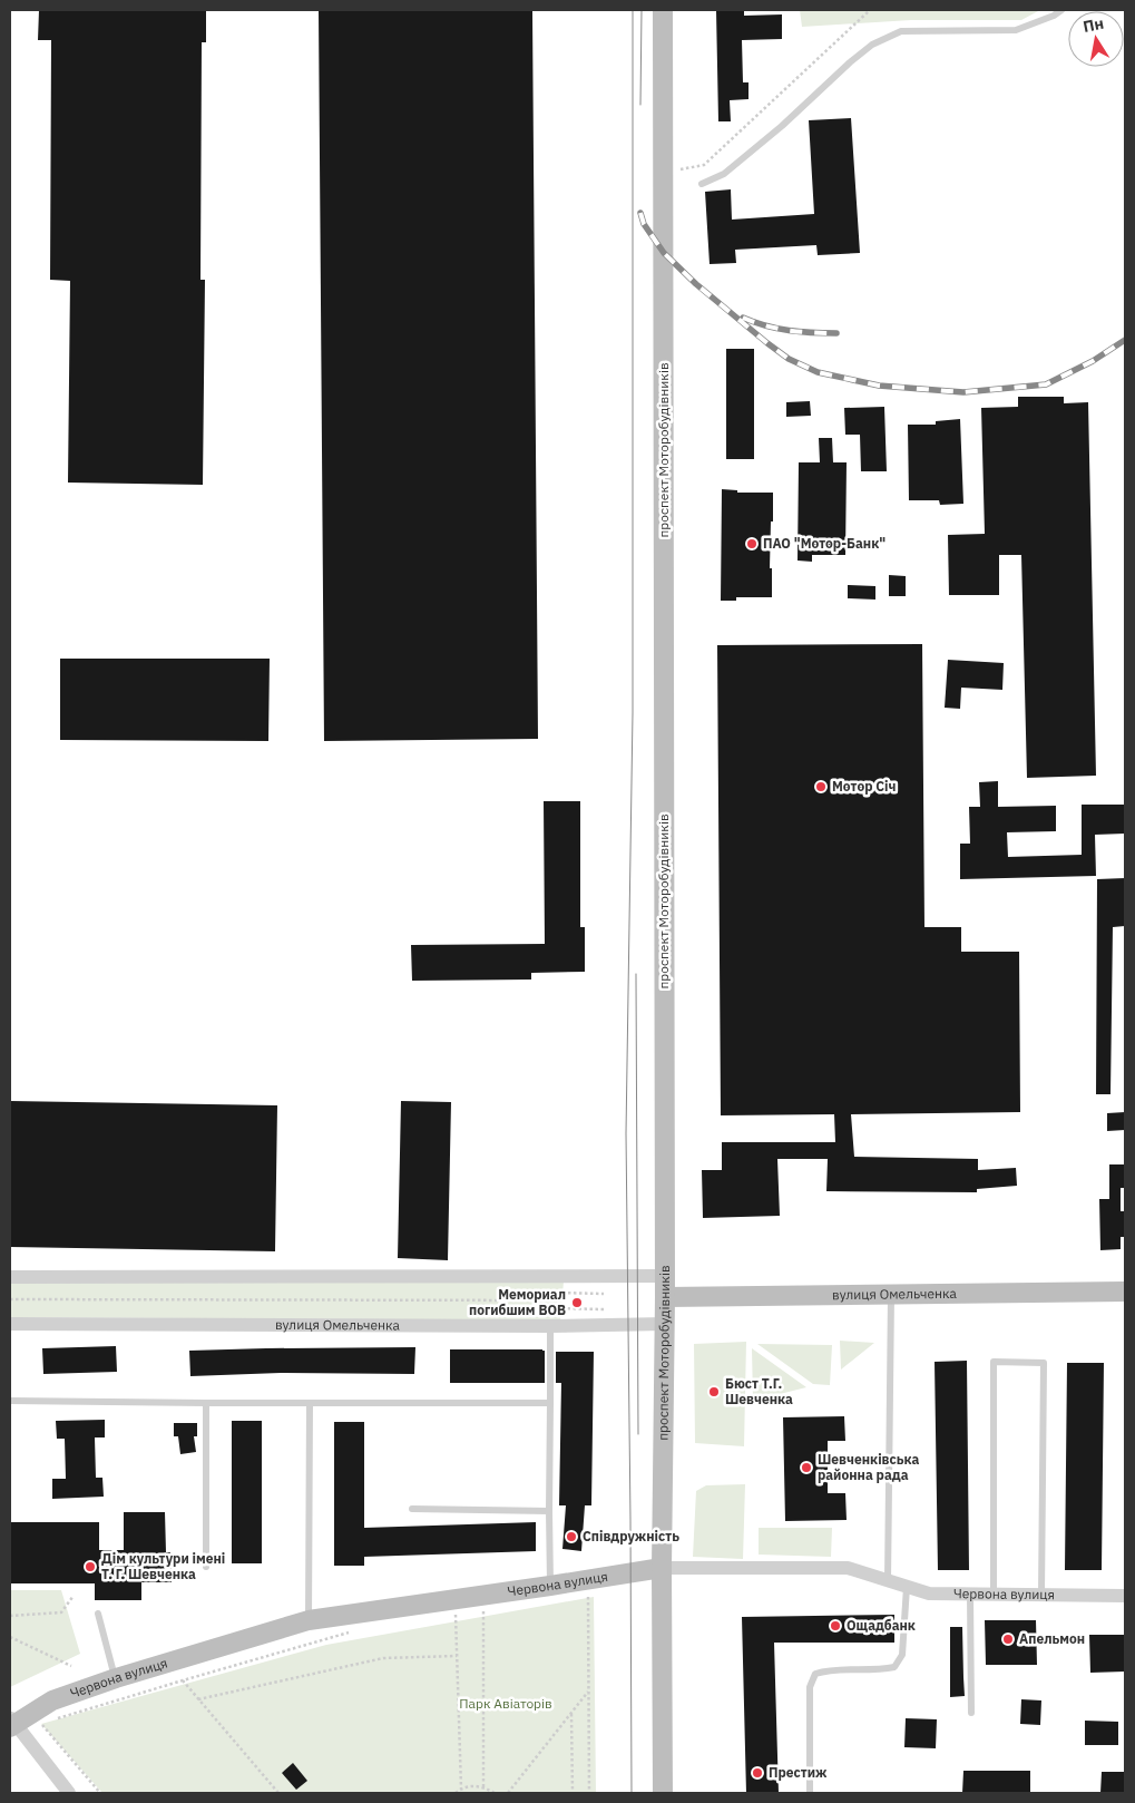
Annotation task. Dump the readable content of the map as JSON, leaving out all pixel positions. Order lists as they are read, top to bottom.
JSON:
{
  "streets": {
    "main road": ["проспект Моторобудівників", "вулиця Омельченка", "Червона вулиця"]
  },
  "crossings": [
    ["проспект Моторобудівників", "вулиця Омельченка"],
    ["проспект Моторобудівників", "Червона вулиця"]
  ],
  "parks": ["Парк Авіаторів"],
  "places": [
    "ПАО \"Мотор-Банк\"",
    "Мотор Січ",
    "Мемориал погибшим ВОВ",
    "Бюст Т.Г. Шевченка",
    "Шевченківська районна рада",
    "Співдружність",
    "Дім культури імені Т. Г. Шевченка",
    "Ощадбанк",
    "Апельмон",
    "Престиж"
  ],
  "north": "top"
}
